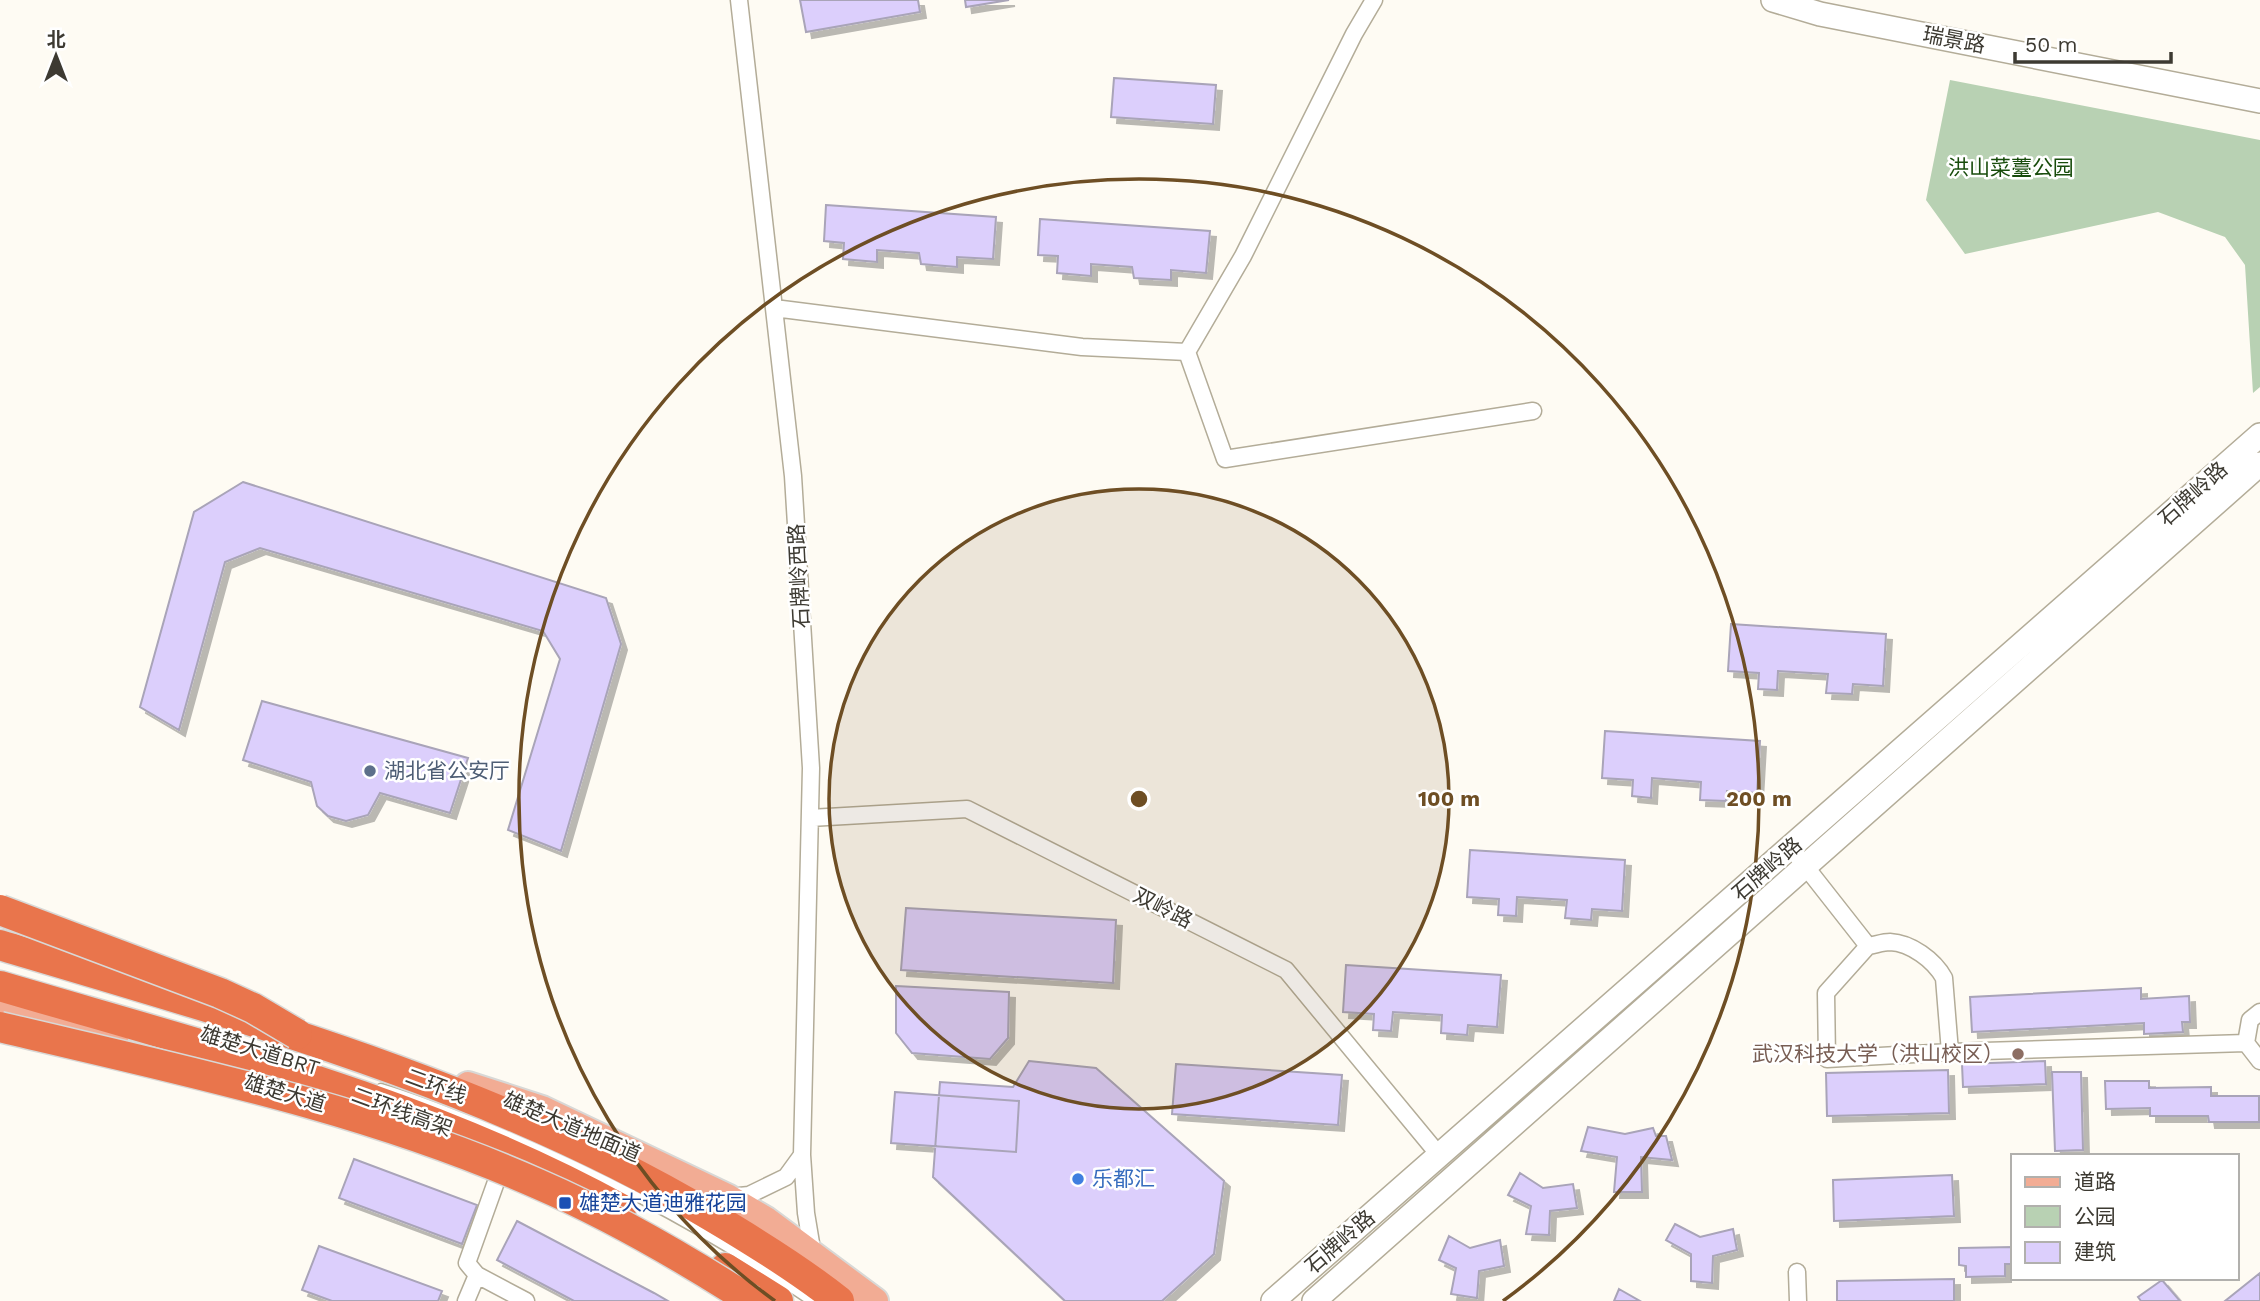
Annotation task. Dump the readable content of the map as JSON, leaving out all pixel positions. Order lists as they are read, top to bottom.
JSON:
{
  "streets": {
    "highway": ["二环线", "二环线高架"],
    "main road": [
      "瑞景路",
      "石牌岭路",
      "雄楚大道",
      "雄楚大道地面道"
    ],
    "street": ["石牌岭西路", "双岭路"]
  },
  "crossings": [
    ["石牌岭路", "双岭路"],
    ["石牌岭西路", "双岭路"],
    ["石牌岭西路", "雄楚大道地面道"]
  ],
  "parks": ["洪山菜薹公园"],
  "places": {
    "other": ["湖北省公安厅", "武汉科技大学（洪山校区）", "乐都汇"],
    "transit": ["雄楚大道迪雅花园"]
  },
  "legend": ["道路", "公园", "建筑"],
  "scale_bar": "50 m",
  "north": "top",
  "rings": ["100 m", "200 m"]
}
